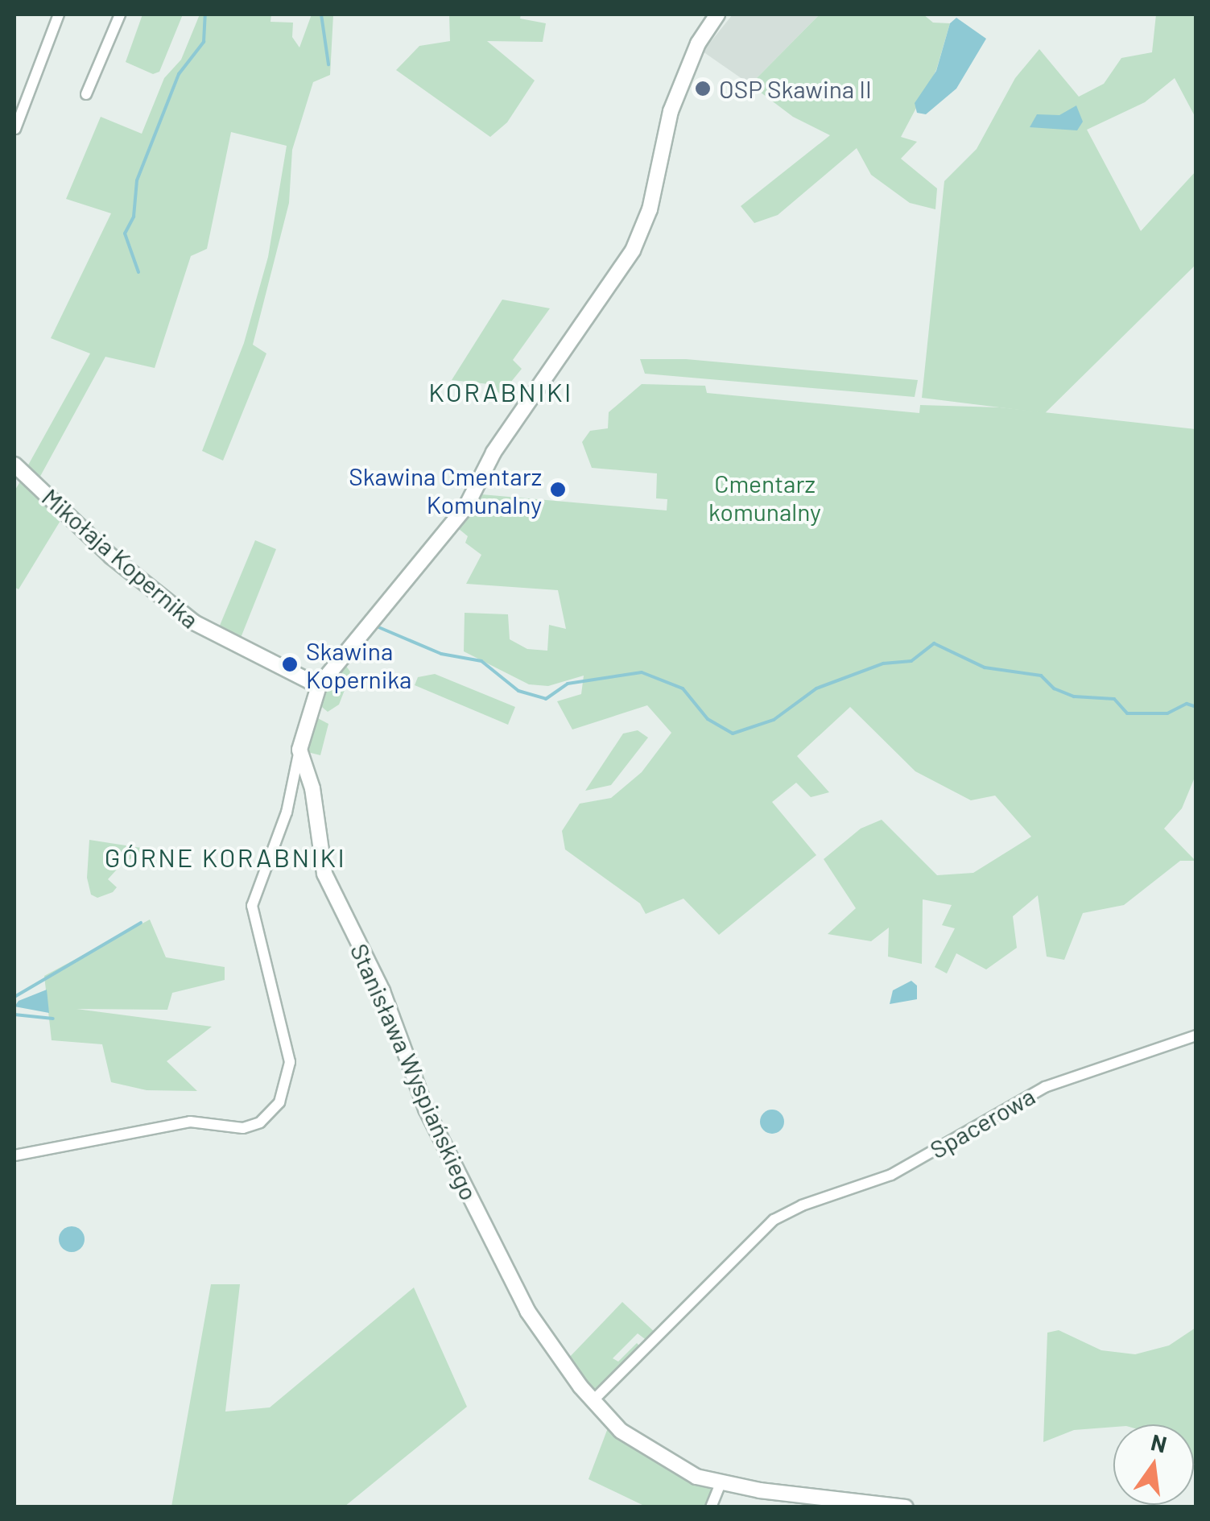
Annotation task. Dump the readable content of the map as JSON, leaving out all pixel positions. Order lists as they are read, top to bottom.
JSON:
{
  "streets": {
    "street": ["Mikołaja Kopernika", "Stanisława Wyspiańskiego", "Spacerowa"]
  },
  "crossings": [
    ["Stanisława Wyspiańskiego", "Spacerowa"]
  ],
  "districts": ["KORABNIKI", "GÓRNE KORABNIKI"],
  "parks": ["Cmentarz komunalny"],
  "places": ["OSP Skawina II", "Skawina Cmentarz Komunalny", "Skawina Kopernika"],
  "north": "top"
}
